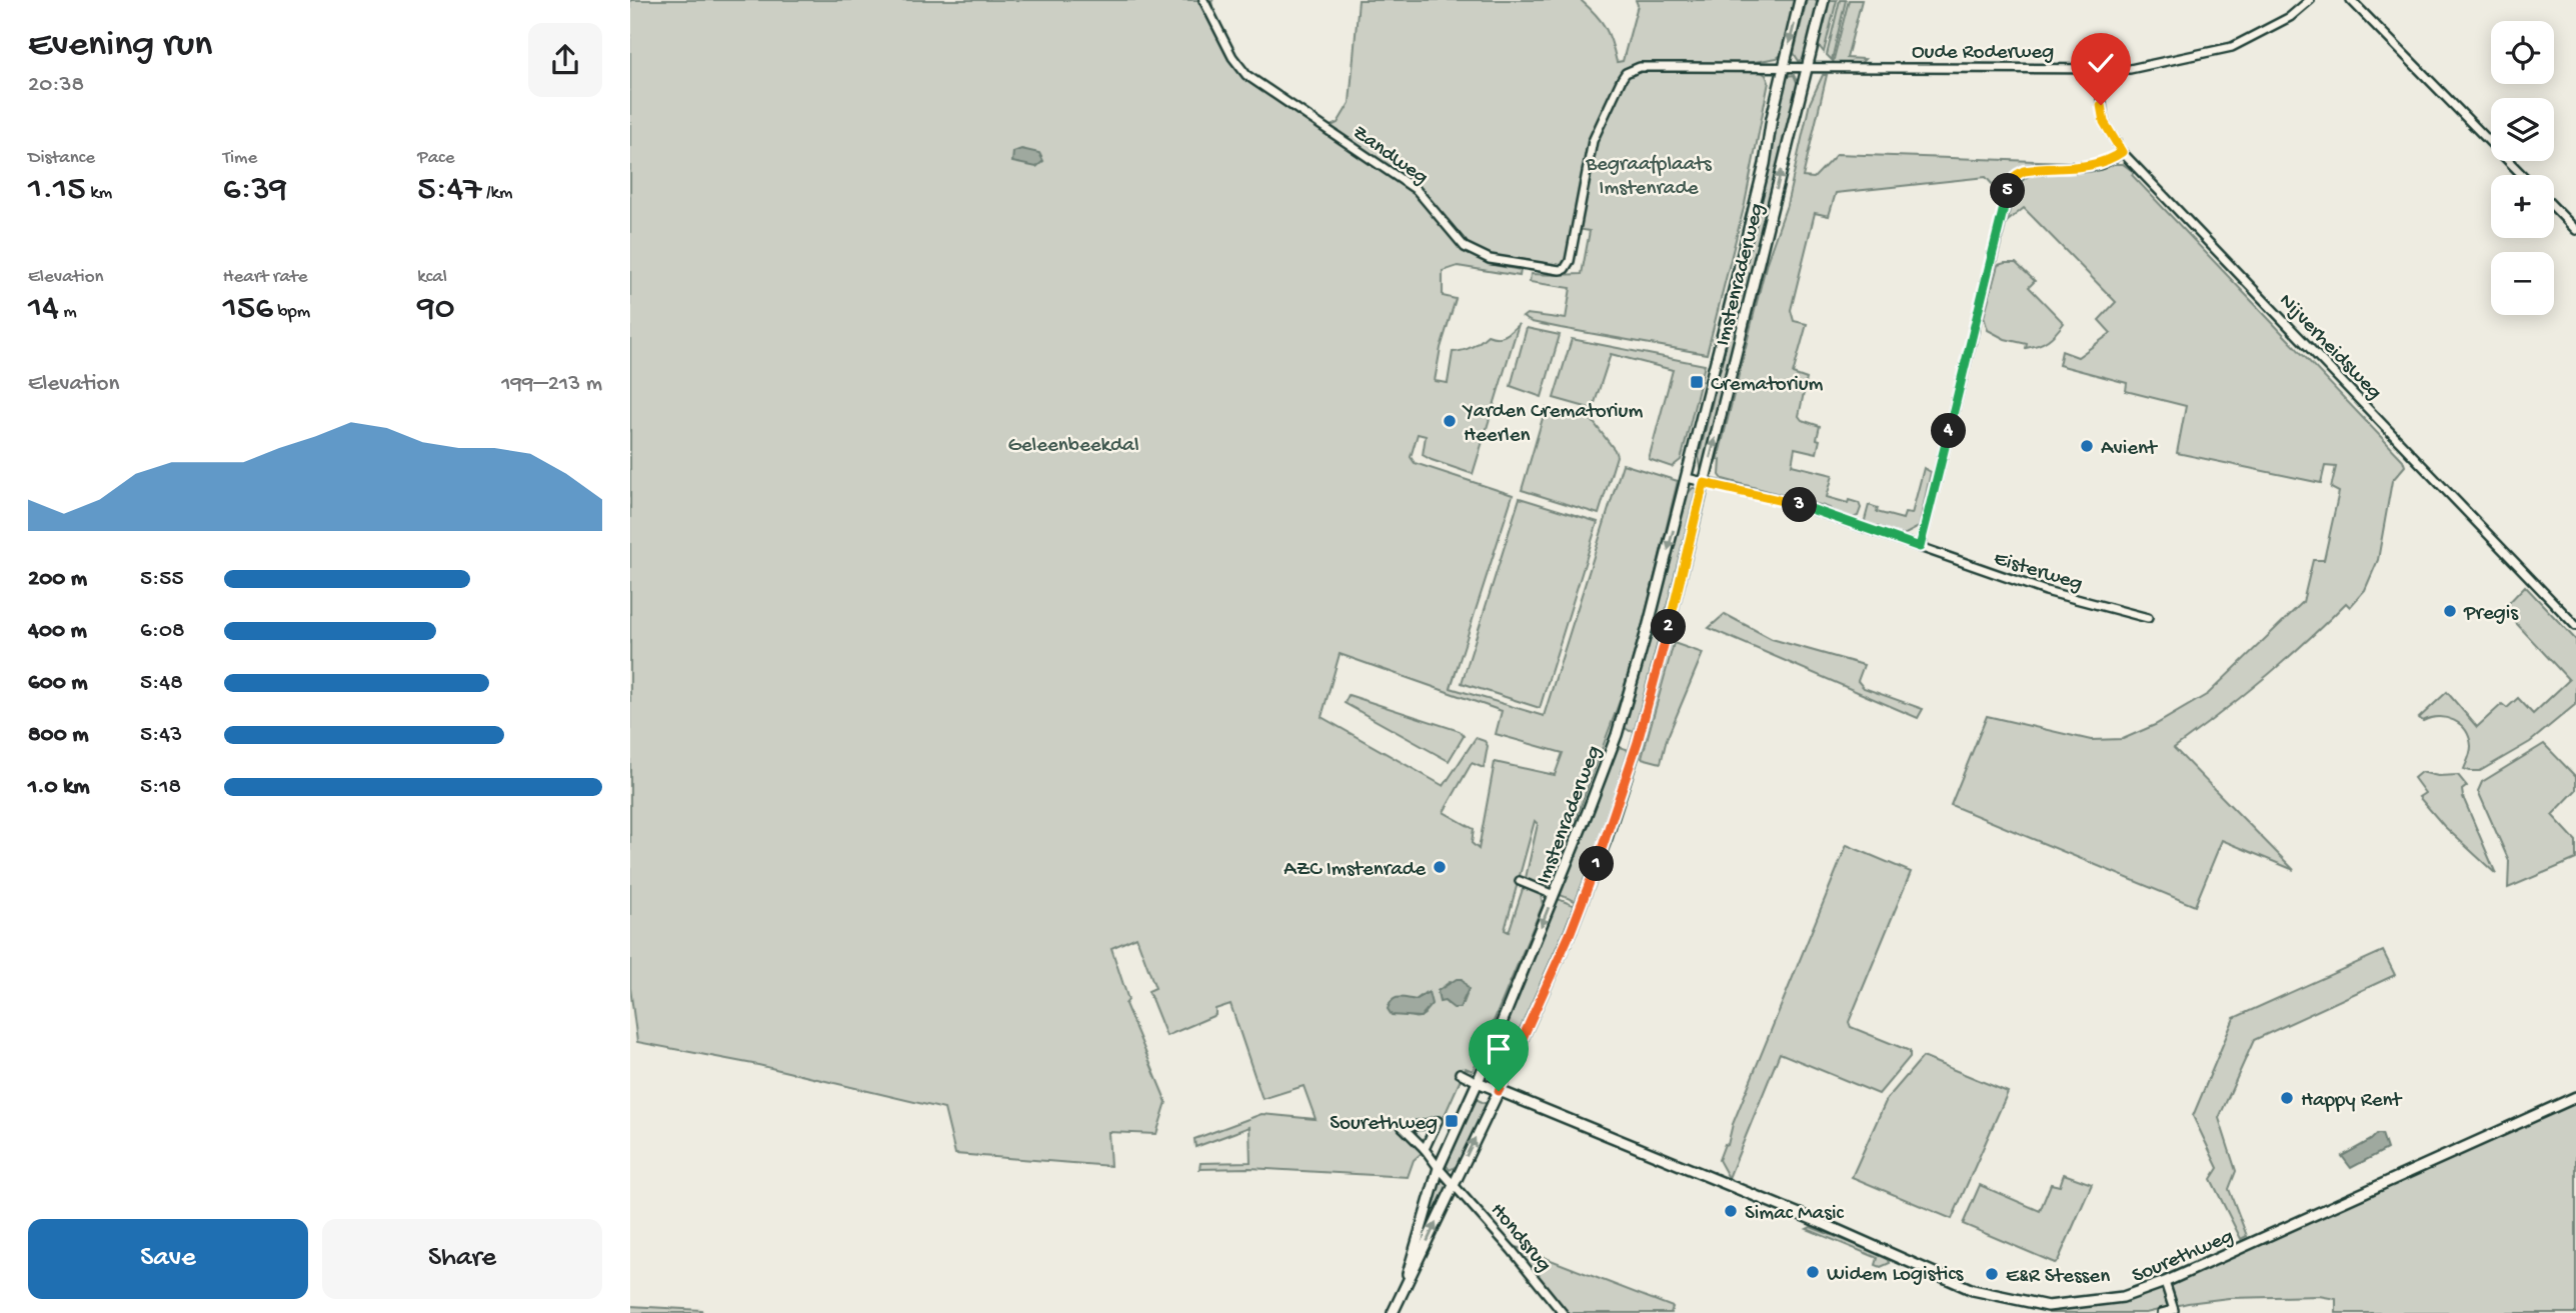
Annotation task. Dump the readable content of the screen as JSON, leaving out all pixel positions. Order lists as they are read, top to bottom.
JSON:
{
  "streets": {
    "street": [
      "Oude Roderweg",
      "Zandweg",
      "Imstenraderweg",
      "Nijverheidsweg",
      "Eisterweg",
      "Hondsrug",
      "Sourethweg"
    ]
  },
  "crossings": [
    ["Oude Roderweg", "Zandweg"],
    ["Oude Roderweg", "Imstenraderweg"],
    ["Oude Roderweg", "Nijverheidsweg"],
    ["Zandweg", "Imstenraderweg"],
    ["Imstenraderweg", "Eisterweg"],
    ["Imstenraderweg", "Hondsrug"],
    ["Imstenraderweg", "Sourethweg"]
  ],
  "parks": ["Begraafplaats Imstenrade", "Geleenbeekdal"],
  "places": {
    "transit": ["Crematorium", "Sourethweg"],
    "other": [
      "Yarden Crematorium Heerlen",
      "Avient",
      "Pregis",
      "AZC Imstenrade",
      "Happy Rent",
      "Simac Masic",
      "Widem Logistics",
      "E&R Stessen"
    ]
  },
  "page": {
    "heading": ["Evening run", "20:38"],
    "map_buttons": ["+", "−"],
    "stats": [
      ["Distance", "1.15 km"],
      ["Time", "6:39"],
      ["Pace", "5:47 /km"],
      ["Elevation", "14 m"],
      ["Heart rate", "156 bpm"],
      ["kcal", "90"]
    ],
    "pins": [
      "5",
      "4",
      "3",
      "2",
      "1"
    ],
    "chart": ["Elevation", "199–213 m"],
    "list": [
      {
        "name": "200 m",
        "note": "5:55"
      },
      {
        "name": "400 m",
        "note": "6:08"
      },
      {
        "name": "600 m",
        "note": "5:48"
      },
      {
        "name": "800 m",
        "note": "5:43"
      },
      {
        "name": "1.0 km",
        "note": "5:18"
      }
    ],
    "buttons": ["Save", "Share"]
  }
}
